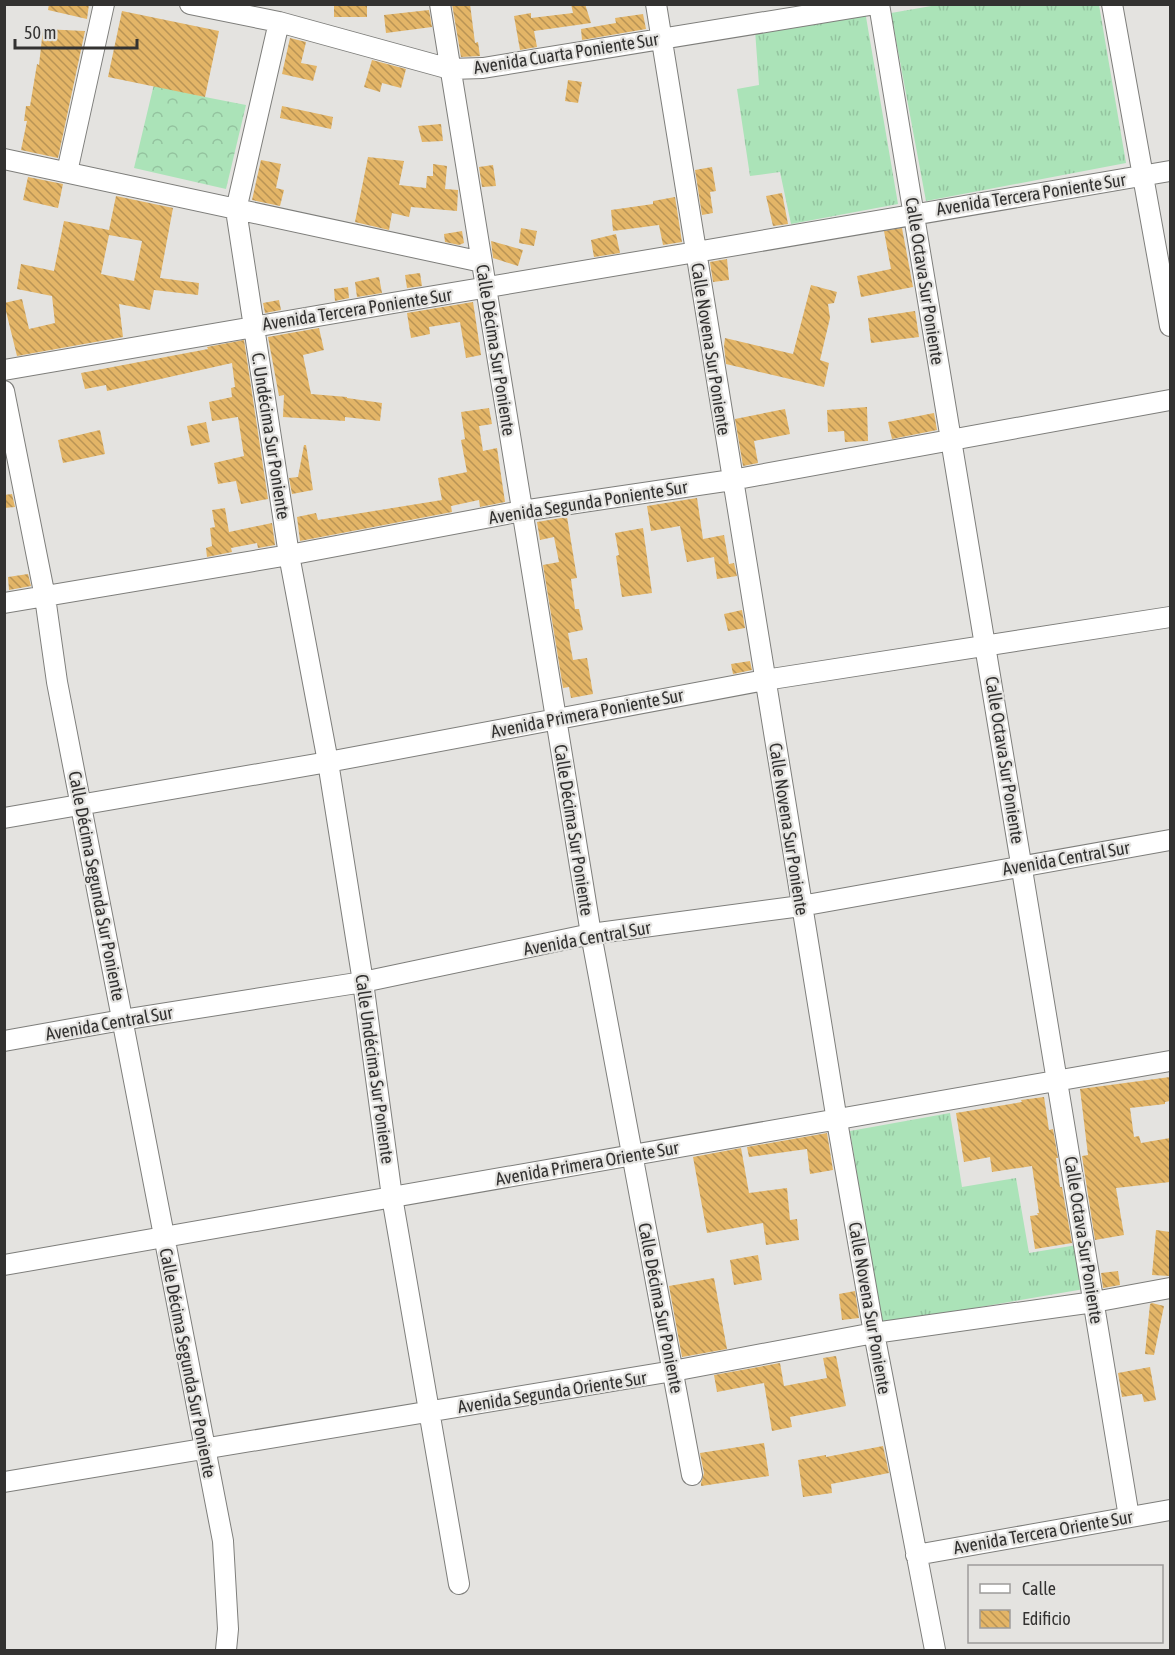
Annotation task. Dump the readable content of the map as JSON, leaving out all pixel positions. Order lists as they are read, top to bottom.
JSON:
{
  "streets": {
    "street": [
      "Avenida Cuarta Poniente Sur",
      "Avenida Tercera Poniente Sur",
      "Calle Octava Sur Poniente",
      "Calle Novena Sur Poniente",
      "Calle Décima Sur Poniente",
      "C. Undécima Sur Poniente",
      "Avenida Segunda Poniente Sur",
      "Avenida Primera Poniente Sur",
      "Avenida Central Sur",
      "Calle Décima Segunda Sur Poniente",
      "Calle Undécima Sur Poniente",
      "Avenida Primera Oriente Sur",
      "Avenida Segunda Oriente Sur",
      "Avenida Tercera Oriente Sur"
    ]
  },
  "crossings": [
    ["Avenida Cuarta Poniente Sur", "Calle Octava Sur Poniente"],
    ["Avenida Cuarta Poniente Sur", "Calle Novena Sur Poniente"],
    ["Avenida Cuarta Poniente Sur", "Calle Décima Sur Poniente"],
    ["Avenida Tercera Poniente Sur", "Calle Octava Sur Poniente"],
    ["Avenida Tercera Poniente Sur", "Calle Novena Sur Poniente"],
    ["Avenida Tercera Poniente Sur", "Calle Décima Sur Poniente"],
    ["Avenida Tercera Poniente Sur", "C. Undécima Sur Poniente"],
    ["Calle Octava Sur Poniente", "Avenida Segunda Poniente Sur"],
    ["Calle Octava Sur Poniente", "Avenida Primera Poniente Sur"],
    ["Calle Octava Sur Poniente", "Avenida Central Sur"],
    ["Calle Octava Sur Poniente", "Avenida Primera Oriente Sur"],
    ["Calle Octava Sur Poniente", "Avenida Segunda Oriente Sur"],
    ["Calle Octava Sur Poniente", "Avenida Tercera Oriente Sur"],
    ["Calle Novena Sur Poniente", "Avenida Segunda Poniente Sur"],
    ["Calle Novena Sur Poniente", "Avenida Primera Poniente Sur"],
    ["Calle Novena Sur Poniente", "Avenida Central Sur"],
    ["Calle Novena Sur Poniente", "Avenida Primera Oriente Sur"],
    ["Calle Novena Sur Poniente", "Avenida Segunda Oriente Sur"],
    ["Calle Novena Sur Poniente", "Avenida Tercera Oriente Sur"],
    ["Calle Décima Sur Poniente", "Avenida Segunda Poniente Sur"],
    ["Calle Décima Sur Poniente", "Avenida Primera Poniente Sur"],
    ["Calle Décima Sur Poniente", "Avenida Central Sur"],
    ["Calle Décima Sur Poniente", "Avenida Primera Oriente Sur"],
    ["Calle Décima Sur Poniente", "Avenida Segunda Oriente Sur"],
    ["C. Undécima Sur Poniente", "Avenida Segunda Poniente Sur"],
    ["C. Undécima Sur Poniente", "Calle Undécima Sur Poniente"],
    ["Avenida Segunda Poniente Sur", "Calle Décima Segunda Sur Poniente"],
    ["Avenida Segunda Poniente Sur", "Calle Undécima Sur Poniente"],
    ["Avenida Primera Poniente Sur", "Calle Décima Segunda Sur Poniente"],
    ["Avenida Primera Poniente Sur", "Calle Undécima Sur Poniente"],
    ["Avenida Central Sur", "Calle Décima Segunda Sur Poniente"],
    ["Avenida Central Sur", "Calle Undécima Sur Poniente"],
    ["Calle Décima Segunda Sur Poniente", "Avenida Primera Oriente Sur"],
    ["Calle Décima Segunda Sur Poniente", "Avenida Segunda Oriente Sur"],
    ["Calle Undécima Sur Poniente", "Avenida Primera Oriente Sur"],
    ["Calle Undécima Sur Poniente", "Avenida Segunda Oriente Sur"]
  ],
  "legend": ["Calle", "Edificio"],
  "scale_bar": "50 m"
}
